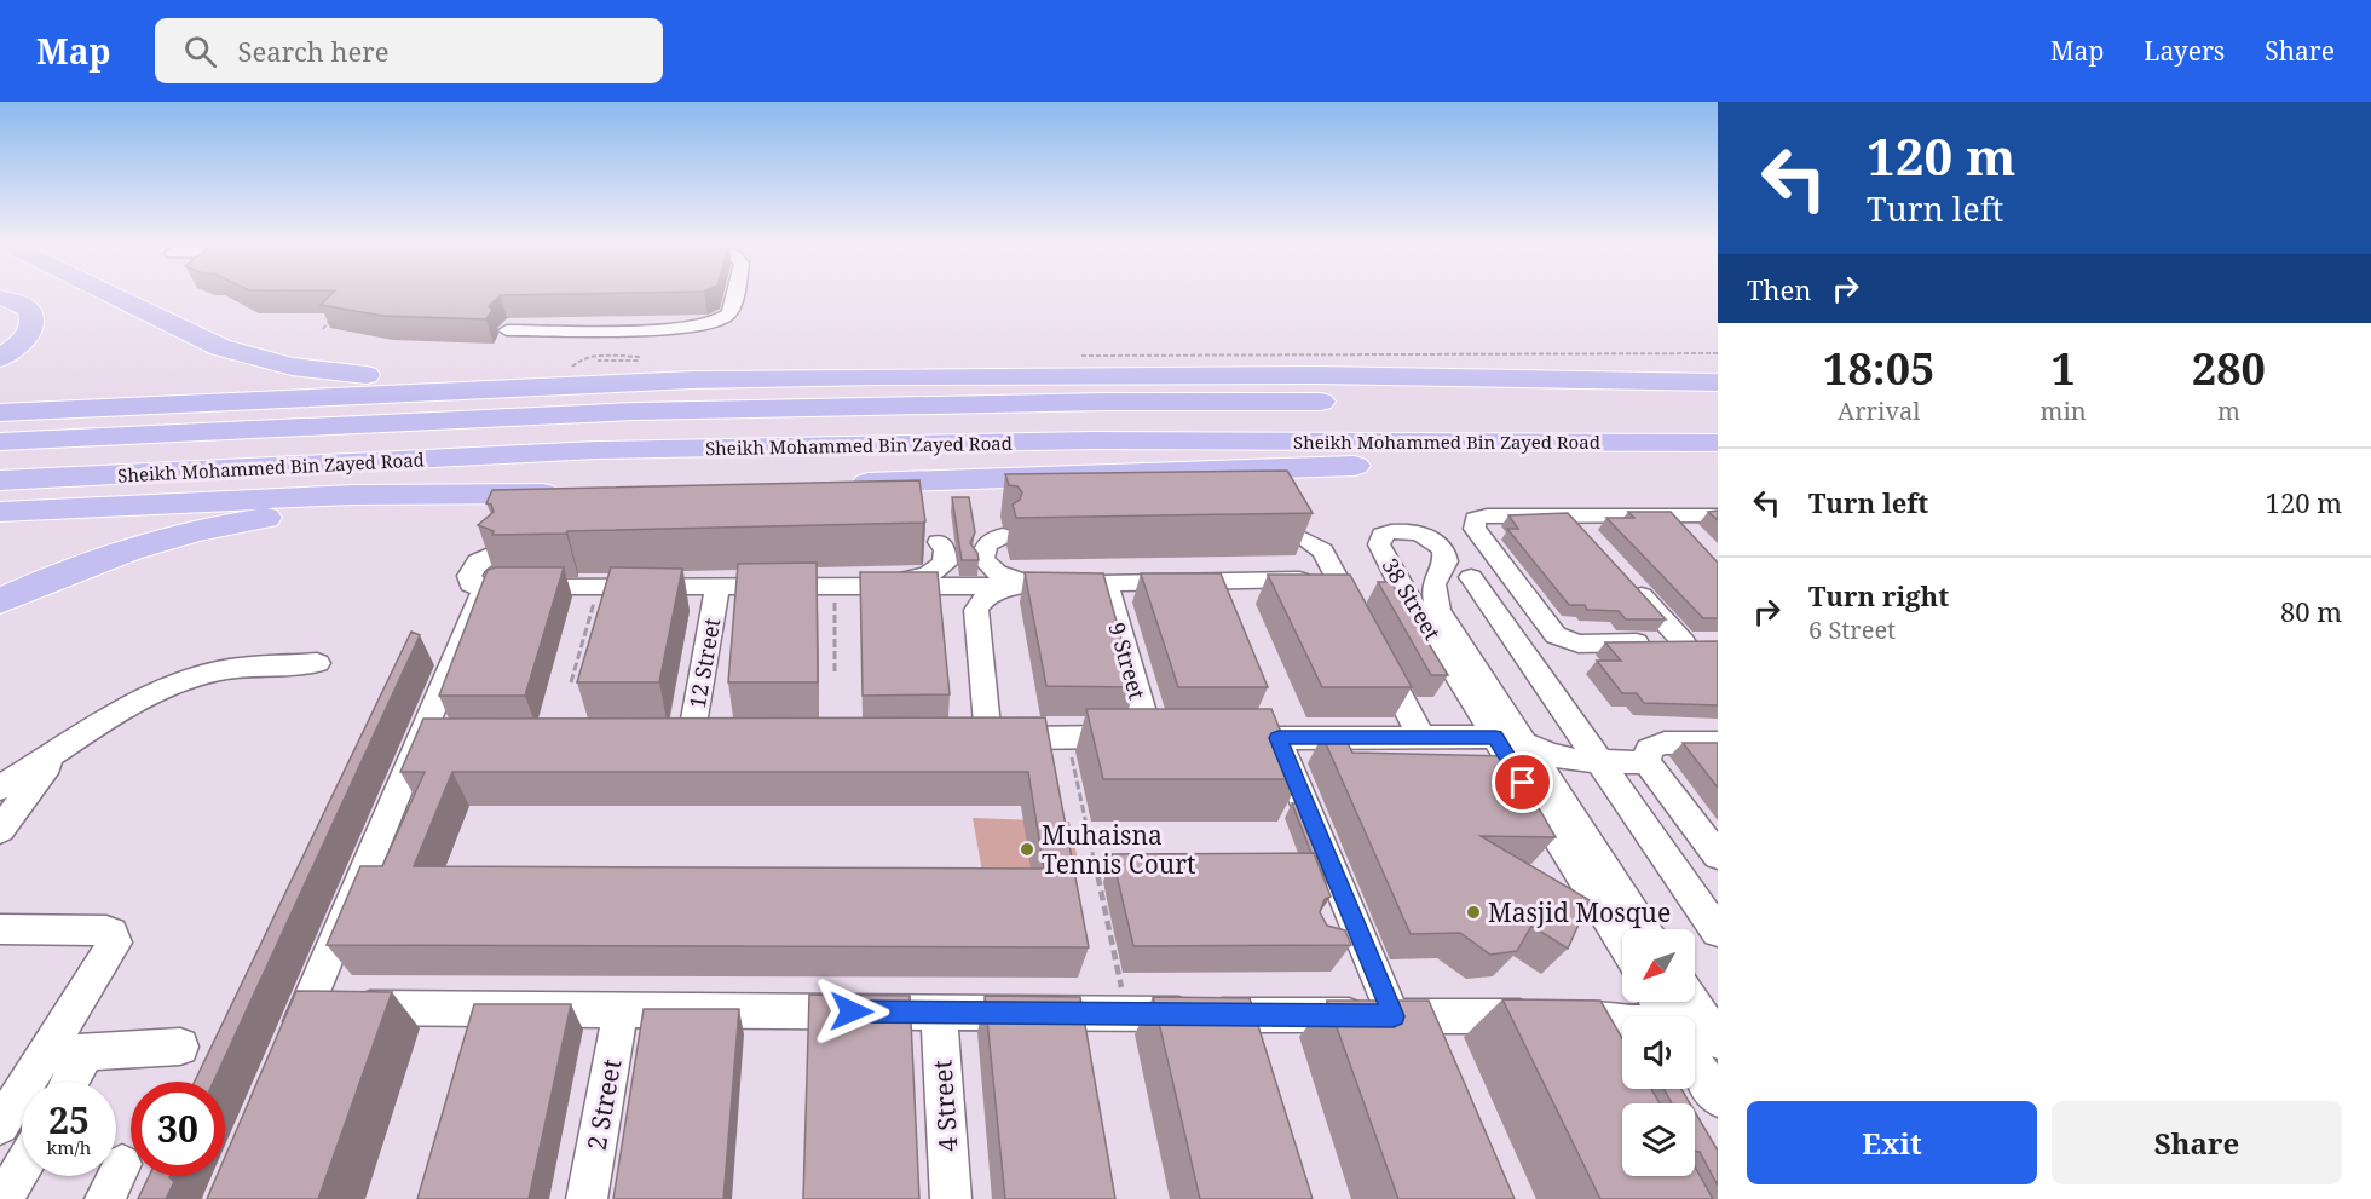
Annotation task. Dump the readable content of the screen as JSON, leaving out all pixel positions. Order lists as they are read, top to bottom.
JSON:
{
  "streets": {
    "highway": ["Sheikh Mohammed Bin Zayed Road"],
    "street": [
      "38 Street",
      "9 Street",
      "12 Street",
      "2 Street",
      "4 Street"
    ]
  },
  "places": ["Muhaisna Tennis Court", "Masjid Mosque"],
  "north": "bottom left",
  "page": {
    "header": "Map",
    "search": "Search here",
    "nav": ["Map", "Layers", "Share"],
    "turn": ["120 m", "Turn left"],
    "then": "Then",
    "eta": [
      "18:05",
      "Arrival",
      "1",
      "min",
      "280",
      "m"
    ],
    "list": [
      {
        "name": "Turn left",
        "value": "120 m"
      },
      {
        "name": "Turn right",
        "note": "6 Street",
        "value": "80 m"
      }
    ],
    "speed": "25 km/h",
    "limit": "30",
    "buttons": ["Exit", "Share"]
  }
}
